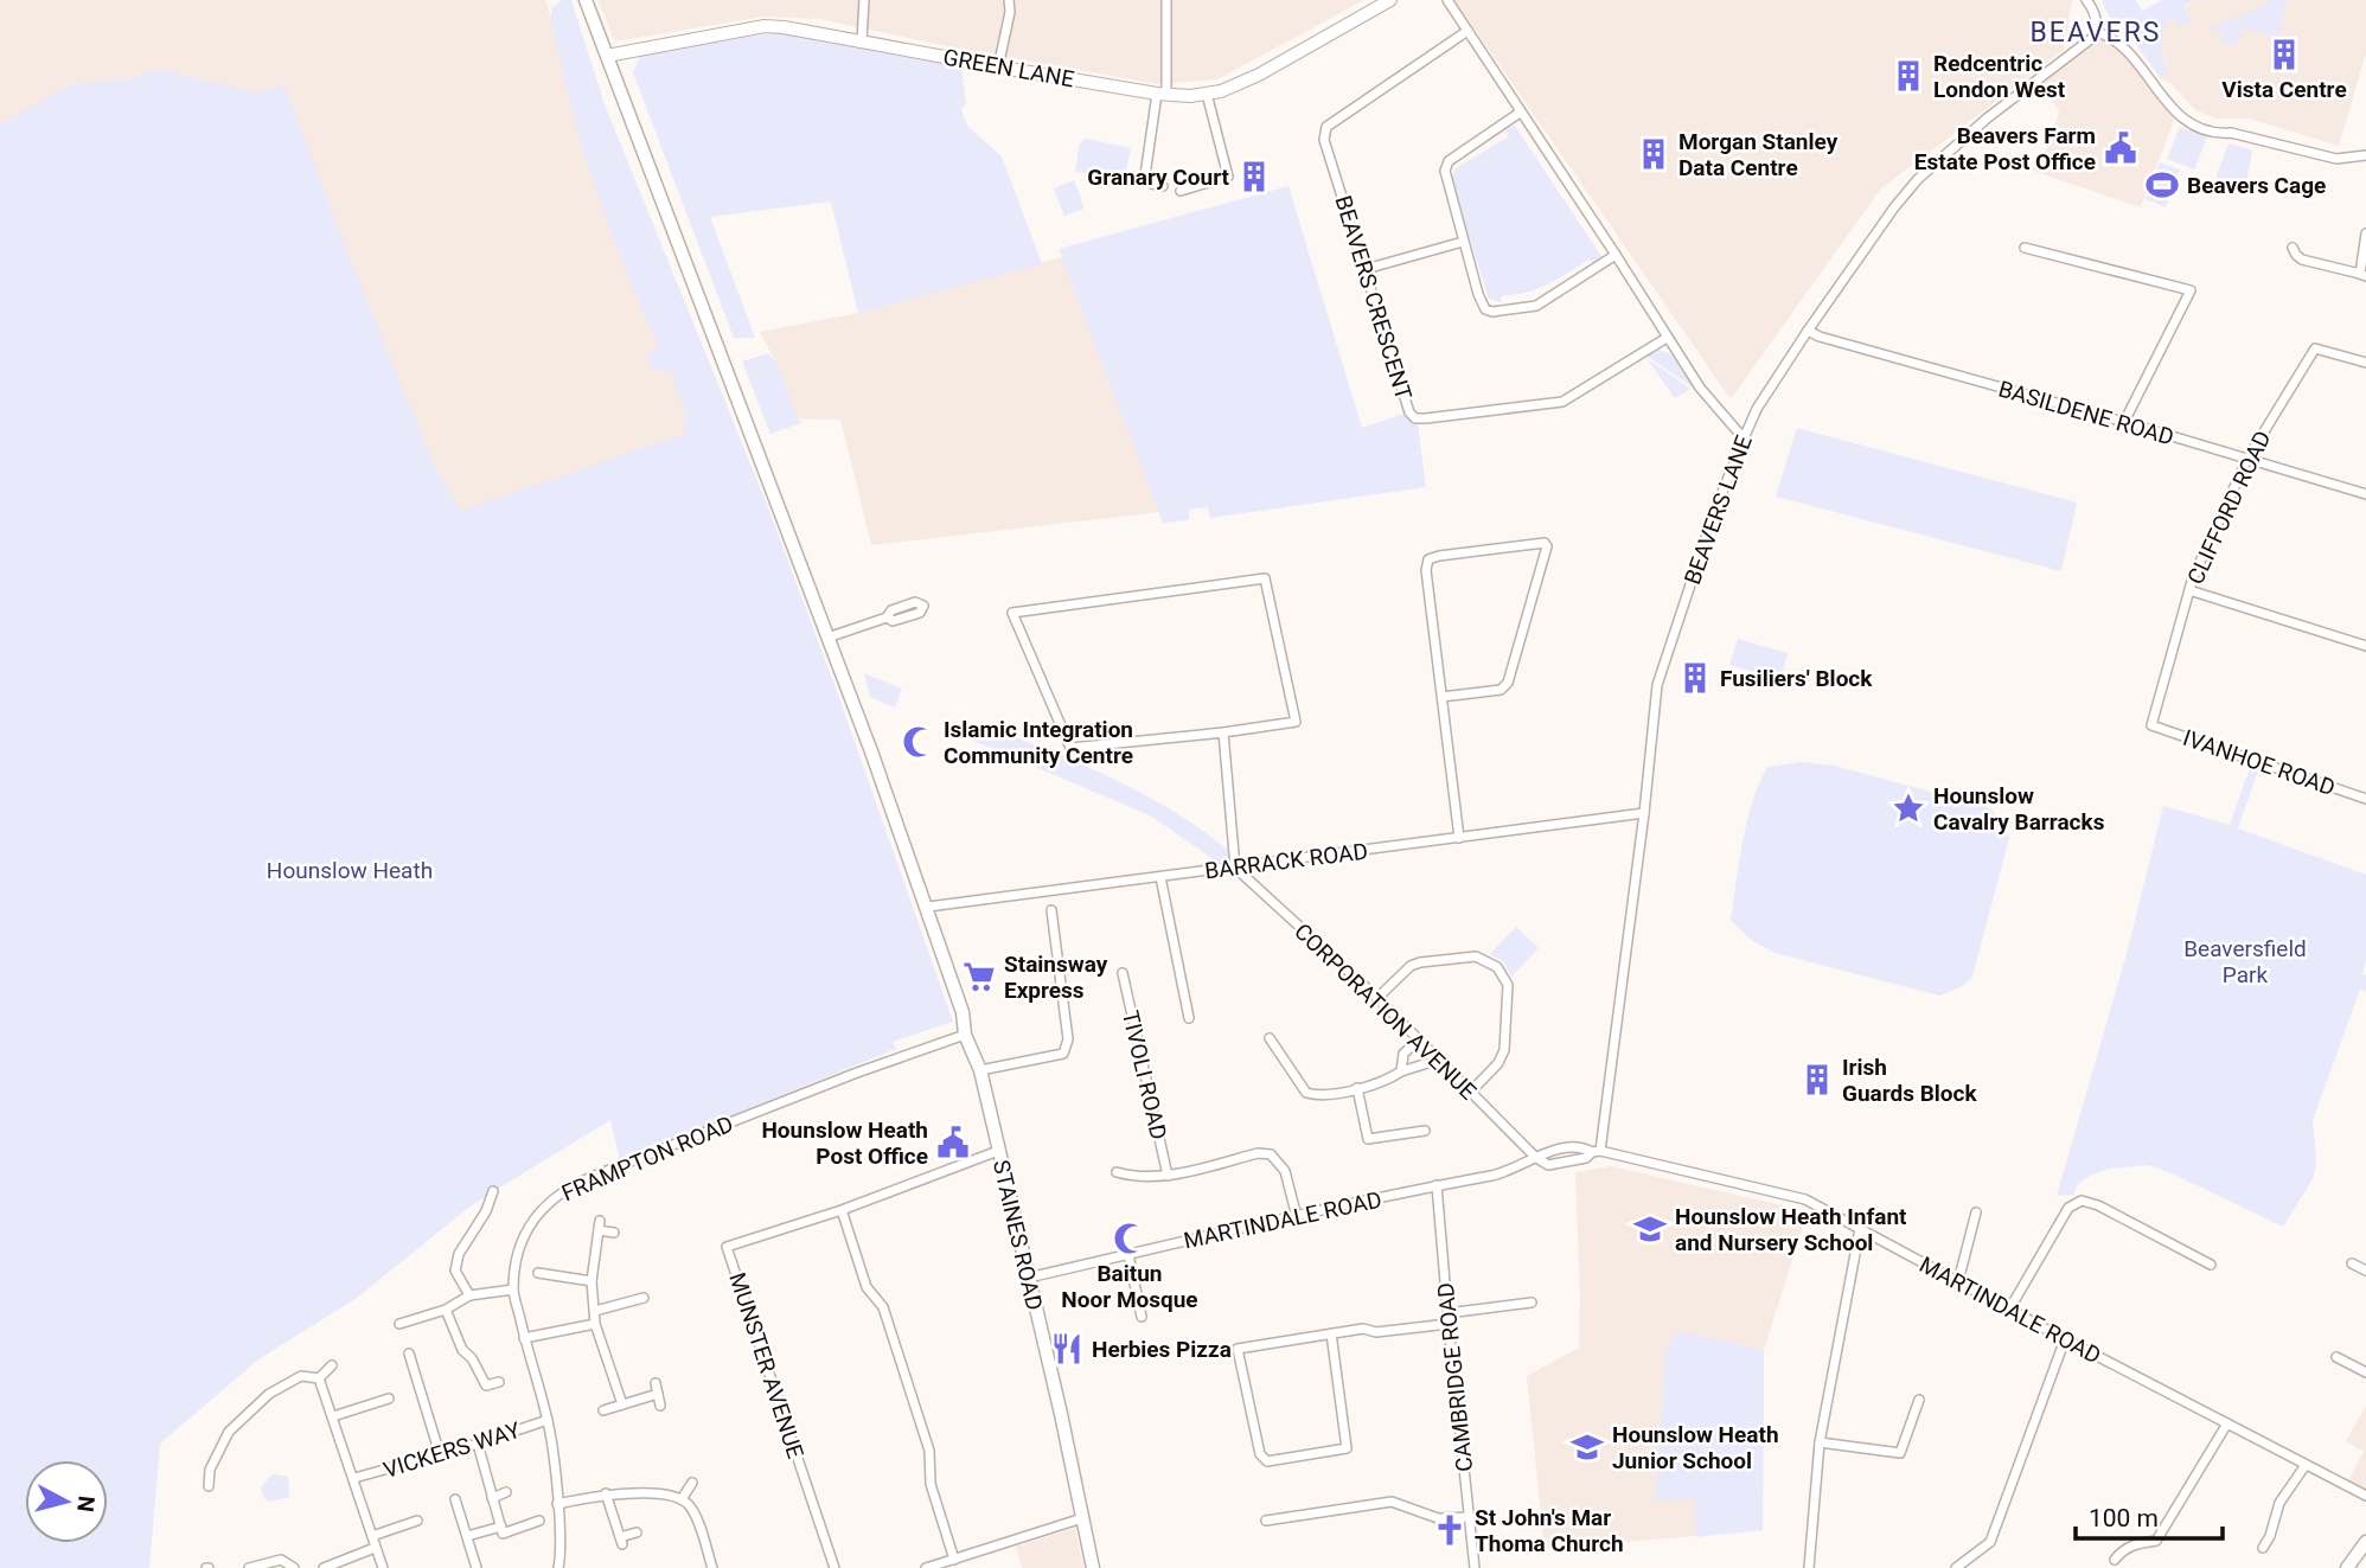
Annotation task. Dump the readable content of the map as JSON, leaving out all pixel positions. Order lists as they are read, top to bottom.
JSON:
{
  "streets": {
    "main road": ["STAINES ROAD"],
    "street": [
      "GREEN LANE",
      "BEAVERS CRESCENT",
      "BASILDENE ROAD",
      "CLIFFORD ROAD",
      "BEAVERS LANE",
      "IVANHOE ROAD",
      "BARRACK ROAD",
      "CORPORATION AVENUE",
      "TIVOLI ROAD",
      "FRAMPTON ROAD",
      "MARTINDALE ROAD",
      "MUNSTER AVENUE",
      "CAMBRIDGE ROAD",
      "VICKERS WAY"
    ]
  },
  "crossings": [
    ["BASILDENE ROAD", "CLIFFORD ROAD"],
    ["BASILDENE ROAD", "BEAVERS LANE"],
    ["CLIFFORD ROAD", "IVANHOE ROAD"],
    ["BEAVERS LANE", "BARRACK ROAD"],
    ["BEAVERS LANE", "MARTINDALE ROAD"],
    ["BARRACK ROAD", "CORPORATION AVENUE"],
    ["BARRACK ROAD", "STAINES ROAD"],
    ["CORPORATION AVENUE", "MARTINDALE ROAD"],
    ["FRAMPTON ROAD", "STAINES ROAD"],
    ["FRAMPTON ROAD", "VICKERS WAY"],
    ["MARTINDALE ROAD", "STAINES ROAD"],
    ["MARTINDALE ROAD", "CAMBRIDGE ROAD"],
    ["STAINES ROAD", "MUNSTER AVENUE"]
  ],
  "districts": ["BEAVERS"],
  "parks": ["Hounslow Heath", "Beaversfield Park"],
  "places": {
    "building": [
      "Vista Centre",
      "Redcentric London West",
      "Morgan Stanley Data Centre",
      "Granary Court",
      "Fusiliers' Block",
      "Irish Guards Block"
    ],
    "public building": ["Beavers Farm Estate Post Office", "Hounslow Heath Post Office"],
    "sports": ["Beavers Cage"],
    "mosque": ["Islamic Integration Community Centre", "Baitun Noor Mosque"],
    "place": ["Hounslow Cavalry Barracks"],
    "supermarket": ["Stainsway Express"],
    "school or university": ["Hounslow Heath Infant and Nursery School", "Hounslow Heath Junior School"],
    "restaurant": ["Herbies Pizza"],
    "church": ["St John's Mar Thoma Church"]
  },
  "scale_bar": "100 m",
  "north": "right"
}
